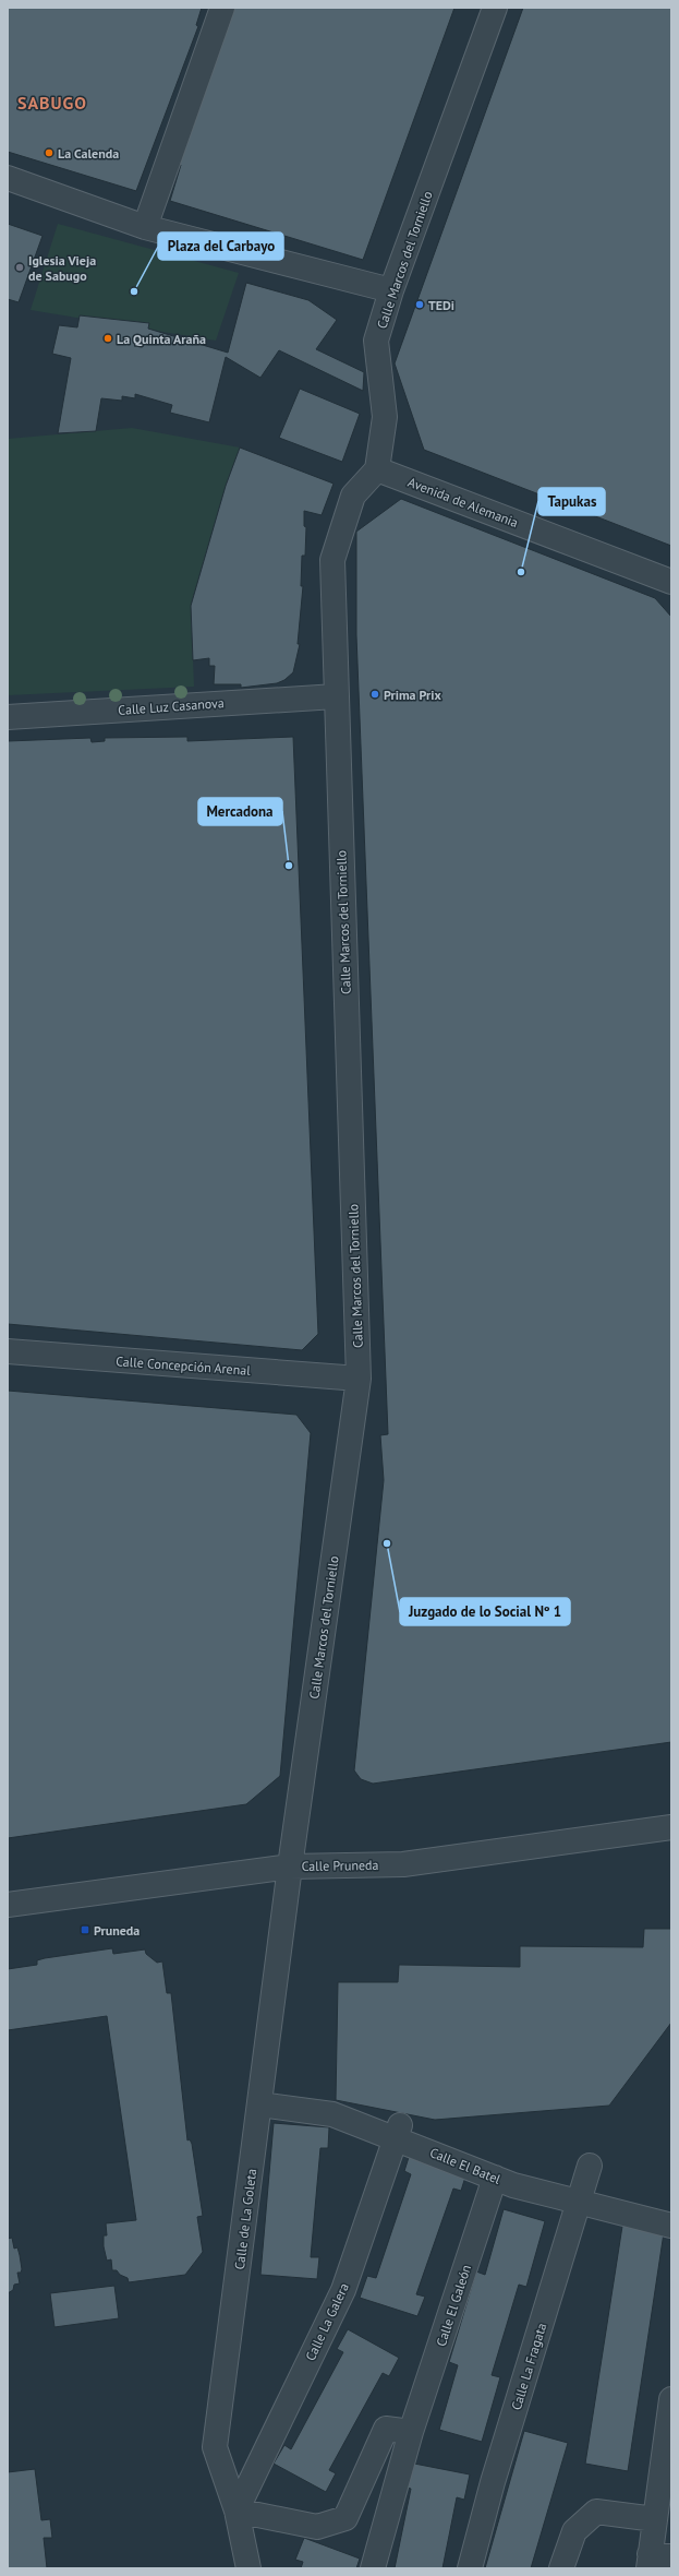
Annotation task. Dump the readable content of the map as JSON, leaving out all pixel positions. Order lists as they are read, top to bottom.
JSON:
{
  "streets": {
    "street": [
      "Calle Marcos del Torniello",
      "Avenida de Alemania",
      "Calle Luz Casanova",
      "Calle Concepción Arenal",
      "Calle Pruneda",
      "Calle El Batel",
      "Calle de La Goleta",
      "Calle El Galeón",
      "Calle La Galera",
      "Calle La Fragata"
    ]
  },
  "crossings": [
    ["Calle Marcos del Torniello", "Avenida de Alemania"],
    ["Calle Marcos del Torniello", "Calle Luz Casanova"],
    ["Calle Marcos del Torniello", "Calle Concepción Arenal"],
    ["Calle Marcos del Torniello", "Calle Pruneda"],
    ["Calle Marcos del Torniello", "Calle de La Goleta"],
    ["Calle Pruneda", "Calle de La Goleta"],
    ["Calle El Batel", "Calle de La Goleta"],
    ["Calle El Batel", "Calle El Galeón"],
    ["Calle El Batel", "Calle La Galera"],
    ["Calle El Batel", "Calle La Fragata"],
    ["Calle de La Goleta", "Calle La Galera"]
  ],
  "districts": ["SABUGO"],
  "places": {
    "other": [
      "La Calenda",
      "Iglesia Vieja de Sabugo",
      "Plaza del Carbayo",
      "TEDi",
      "La Quinta Araña",
      "Tapukas",
      "Prima Prix",
      "Mercadona",
      "Juzgado de lo Social Nº 1"
    ],
    "transit": ["Pruneda"]
  }
}
